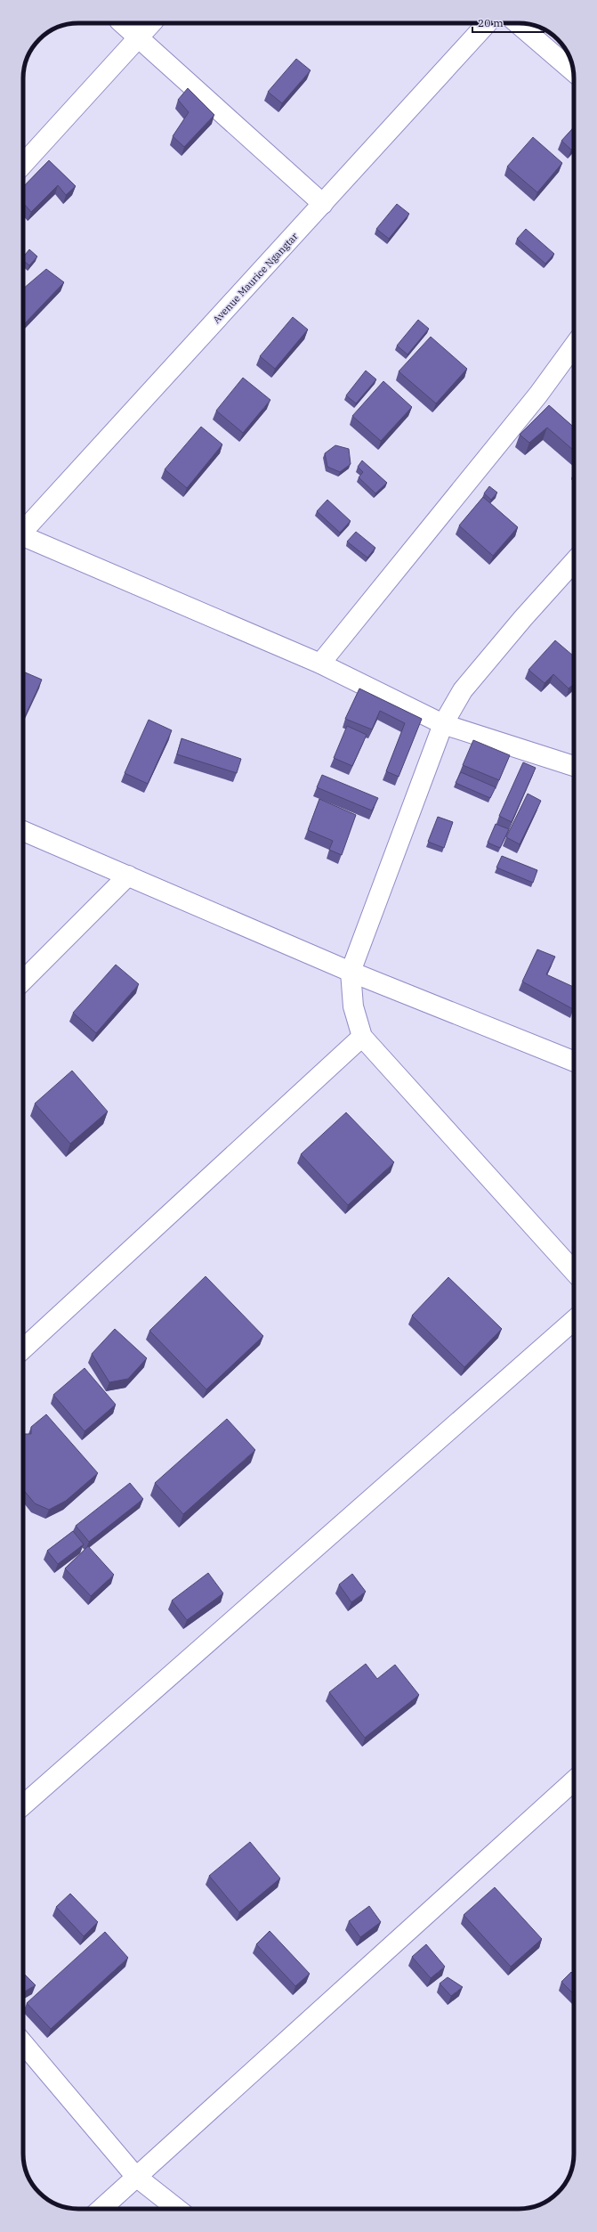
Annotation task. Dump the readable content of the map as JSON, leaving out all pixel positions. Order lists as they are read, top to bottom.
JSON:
{
  "streets": {
    "street": ["Avenue Maurice Ngangtar"]
  },
  "scale_bar": "20 m"
}
